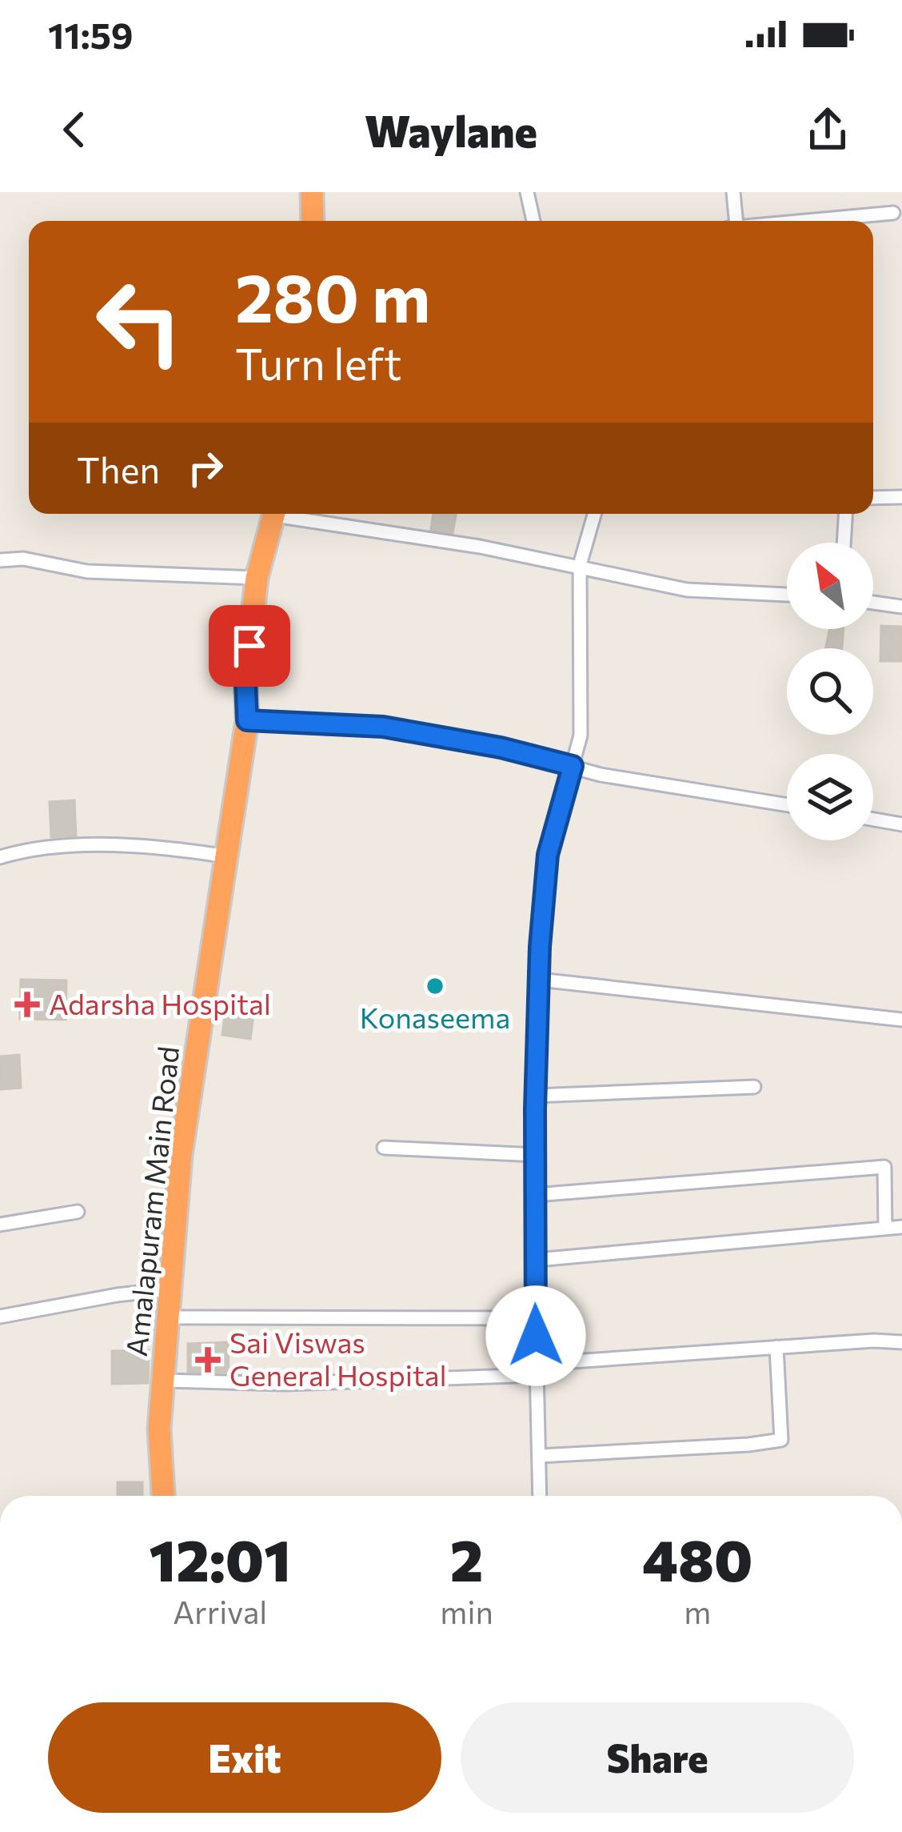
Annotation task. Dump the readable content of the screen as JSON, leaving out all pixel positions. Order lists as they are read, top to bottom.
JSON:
{
  "streets": {
    "highway": ["Amalapuram Main Road"]
  },
  "places": {
    "other": ["Konaseema"],
    "health": ["Adarsha Hospital", "Sai Viswas General Hospital"]
  },
  "north": "top left",
  "page": {
    "status": "11:59",
    "header": "Waylane",
    "turn": ["280 m", "Turn left"],
    "then": "Then",
    "eta": [
      "12:01",
      "Arrival",
      "2",
      "min",
      "480",
      "m"
    ],
    "buttons": ["Exit", "Share"]
  }
}
